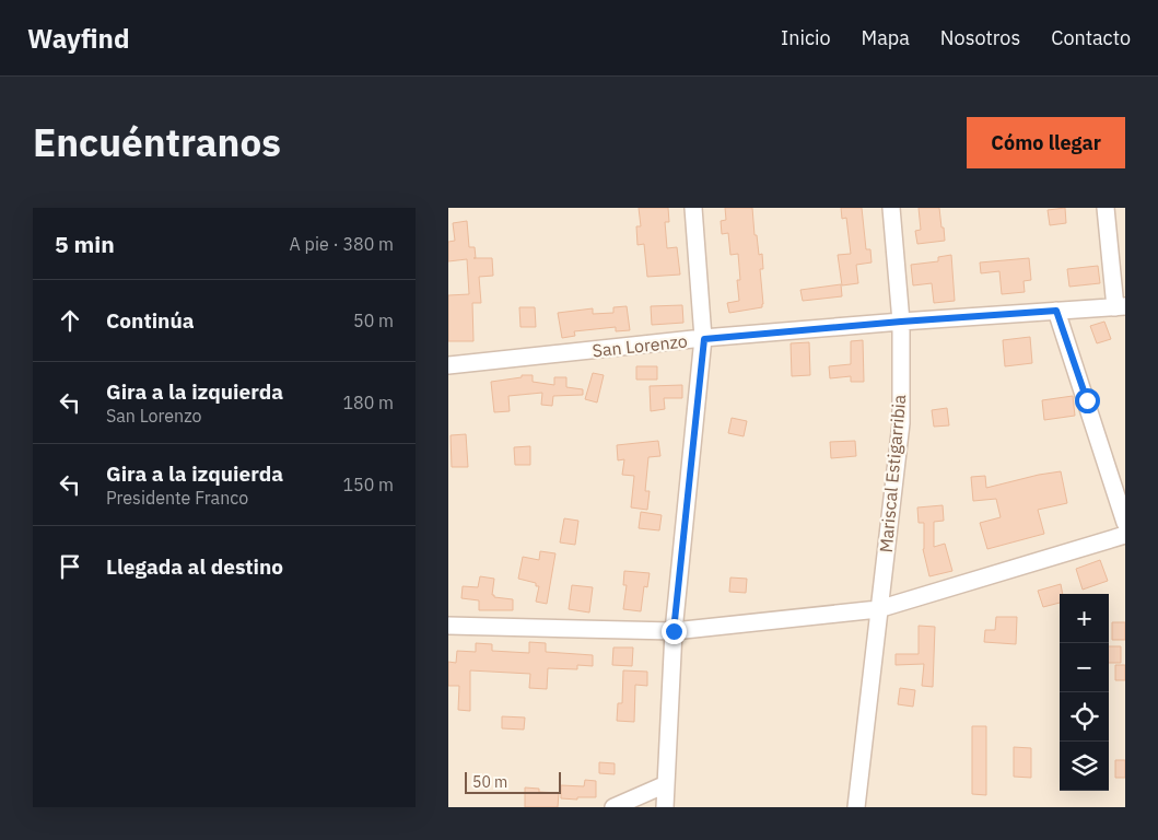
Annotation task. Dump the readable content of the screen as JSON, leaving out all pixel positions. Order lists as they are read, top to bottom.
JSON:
{
  "streets": {
    "street": ["San Lorenzo", "Mariscal Estigarribia"]
  },
  "crossings": [
    ["San Lorenzo", "Mariscal Estigarribia"]
  ],
  "scale_bar": "50 m",
  "page": {
    "header": "Wayfind",
    "nav": [
      "Inicio",
      "Mapa",
      "Nosotros",
      "Contacto"
    ],
    "title": "Encuéntranos",
    "buttons": "Cómo llegar",
    "heading": ["5 min", "A pie · 380 m"],
    "list": [
      ["Continúa", "50 m"],
      ["Gira a la izquierda", "San Lorenzo", "180 m"],
      ["Gira a la izquierda", "Presidente Franco", "150 m"],
      "Llegada al destino"
    ],
    "map_buttons": ["+", "−"],
    "scale": "50 m"
  }
}
